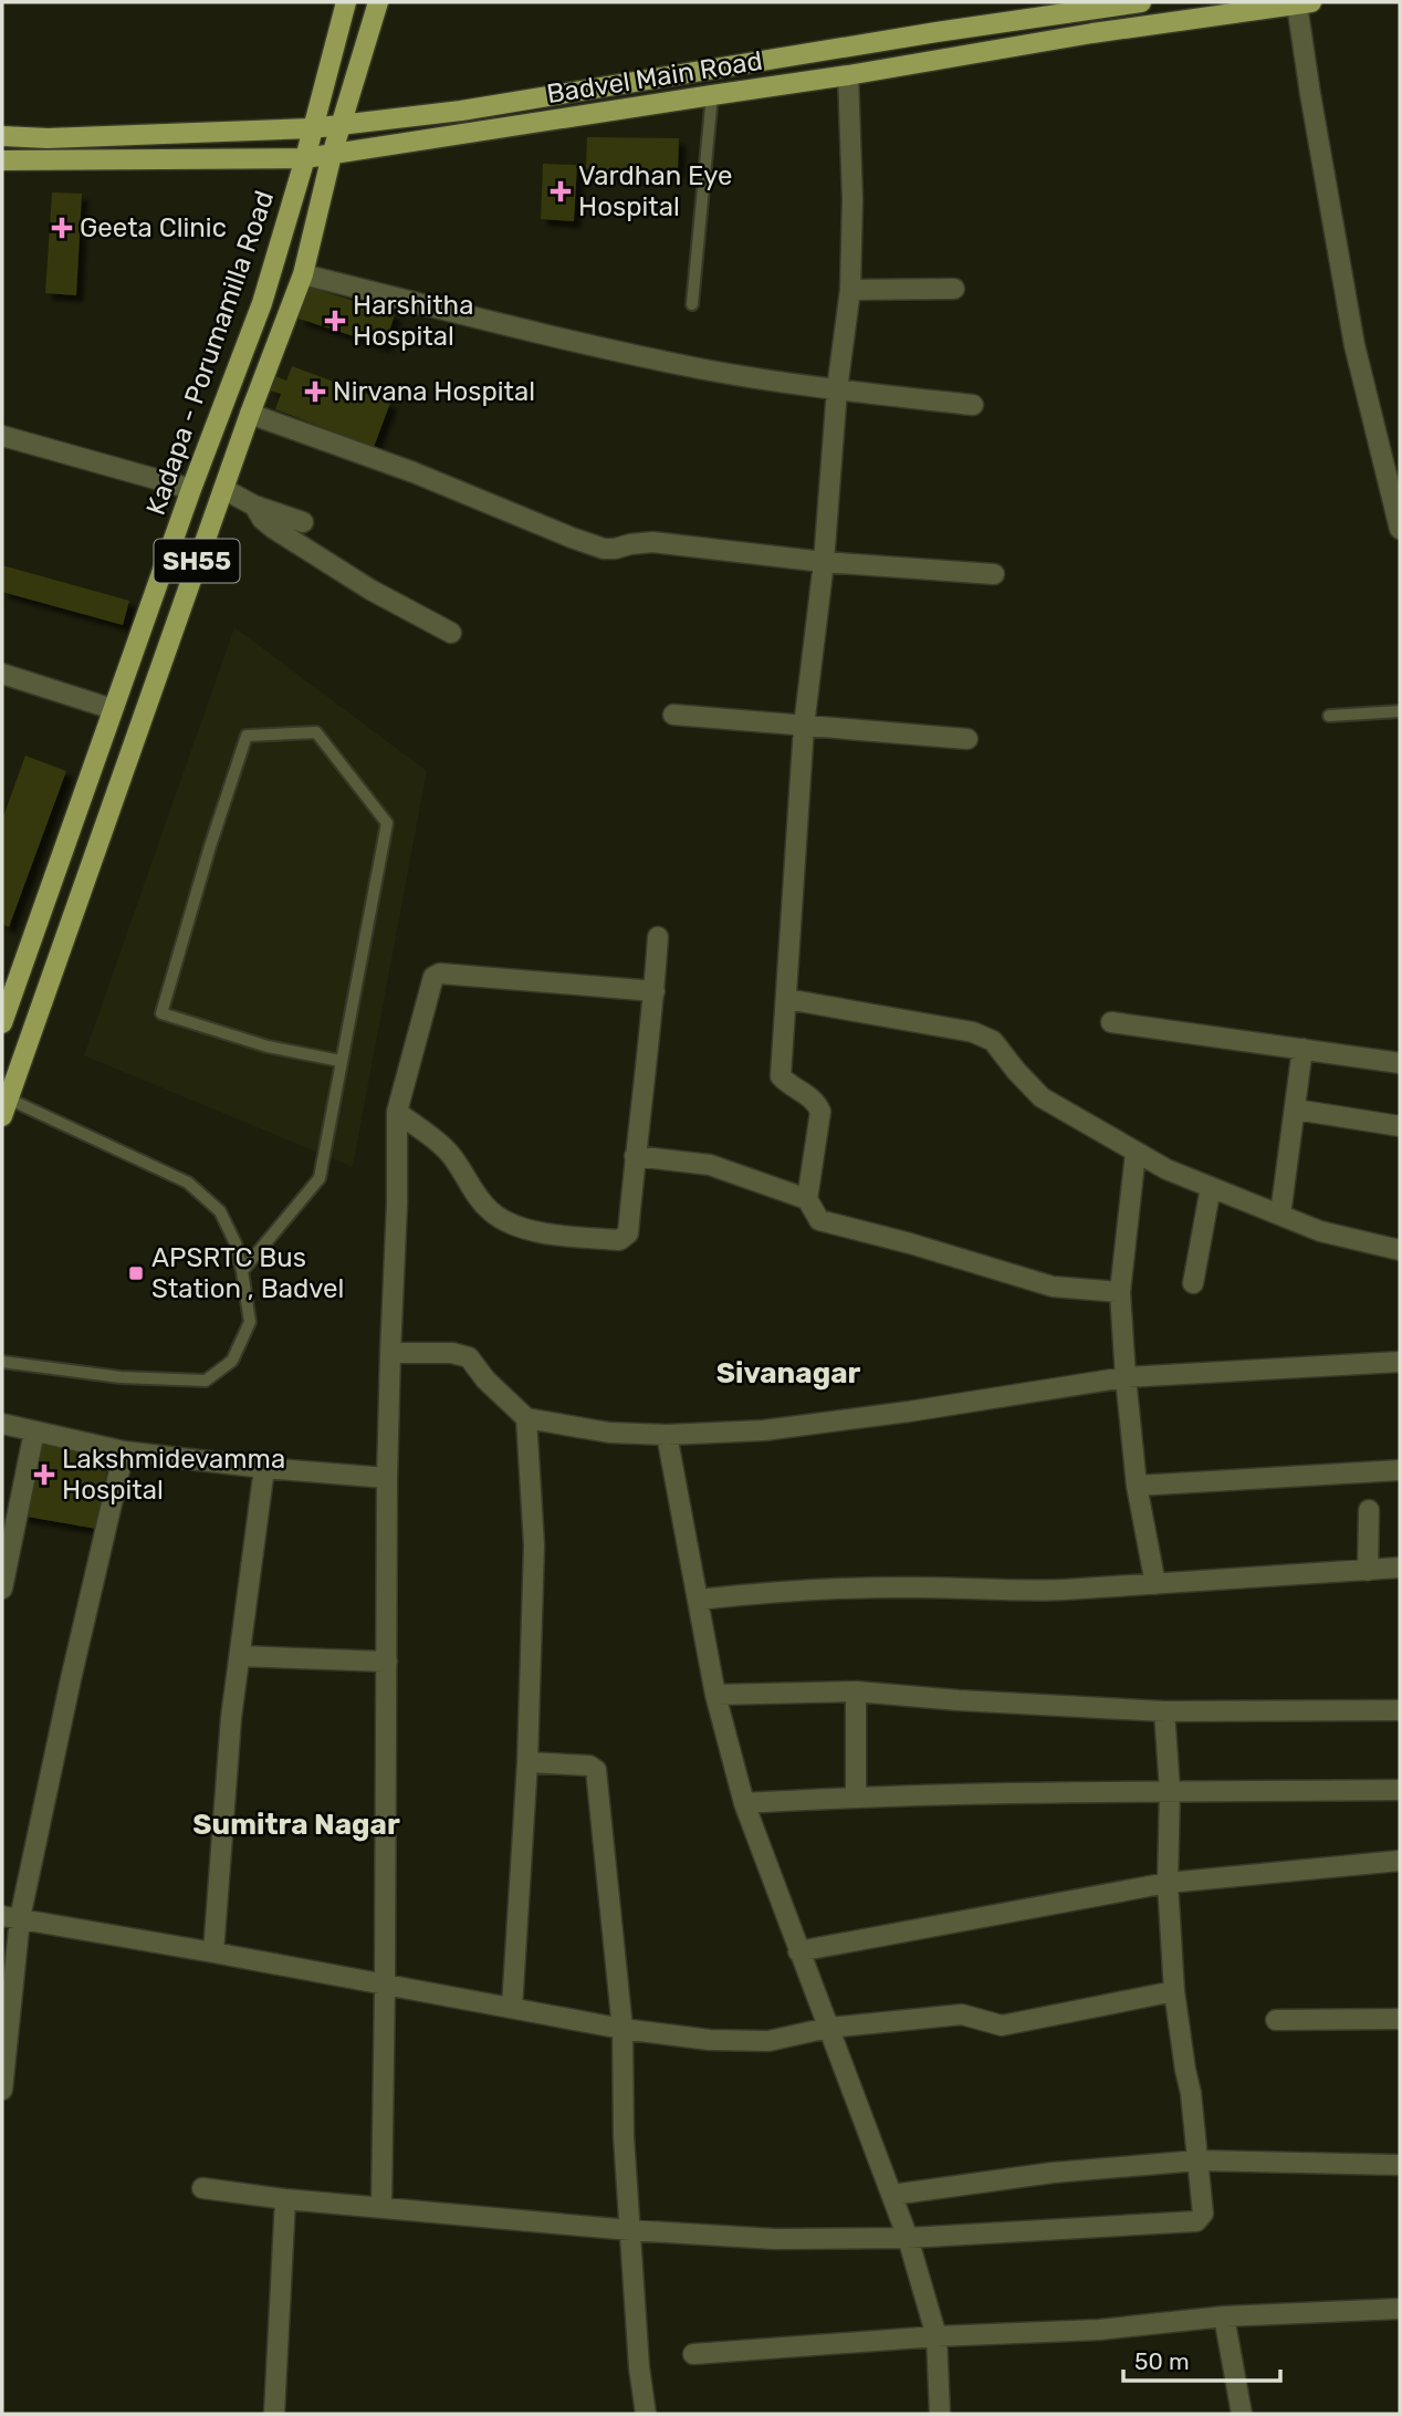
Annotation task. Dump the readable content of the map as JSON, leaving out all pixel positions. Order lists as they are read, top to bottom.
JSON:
{
  "streets": {
    "main road": ["Badvel Main Road", "Kadapa - Porumamilla Road", "SH55"]
  },
  "crossings": [
    ["Badvel Main Road", "Kadapa - Porumamilla Road"],
    ["Badvel Main Road", "SH55"]
  ],
  "districts": ["Sivanagar", "Sumitra Nagar"],
  "places": {
    "health": [
      "Vardhan Eye Hospital",
      "Geeta Clinic",
      "Harshitha Hospital",
      "Nirvana Hospital",
      "Lakshmidevamma Hospital"
    ],
    "transit": ["APSRTC Bus Station , Badvel"]
  },
  "scale_bar": "50 m"
}
